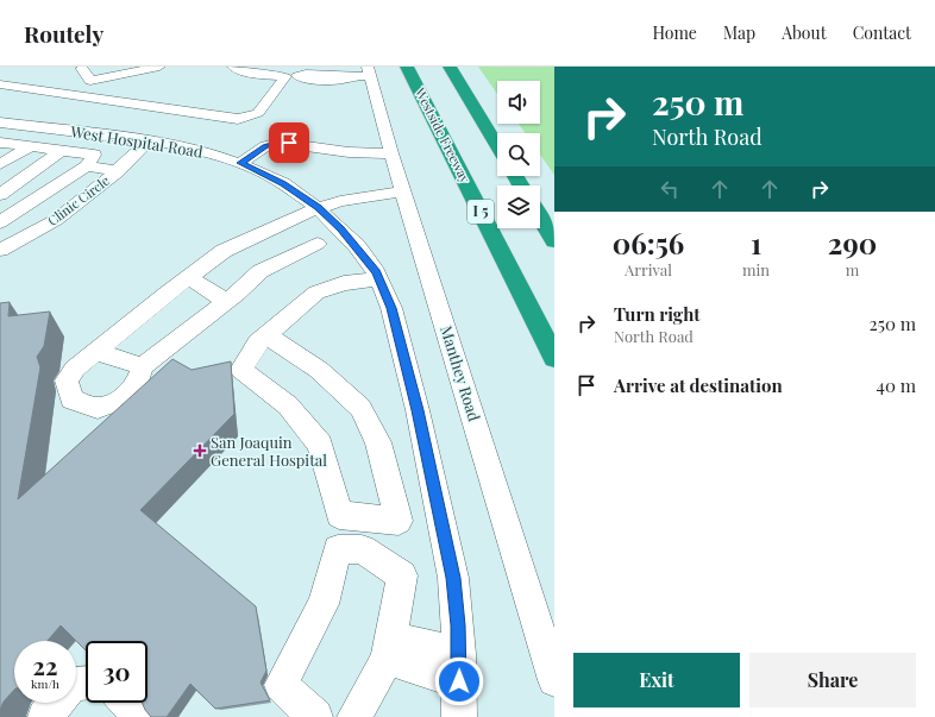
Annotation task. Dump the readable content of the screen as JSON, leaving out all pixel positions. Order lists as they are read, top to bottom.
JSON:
{
  "streets": {
    "highway": ["Westside Freeway", "I 5"],
    "street": ["West Hospital Road", "Clinic Circle", "Manthey Road"]
  },
  "crossings": [
    ["West Hospital Road", "Clinic Circle"]
  ],
  "places": {
    "health": ["San Joaquin General Hospital"]
  },
  "page": {
    "header": "Routely",
    "nav": [
      "Home",
      "Map",
      "About",
      "Contact"
    ],
    "turn": ["250 m", "North Road"],
    "eta": [
      "06:56",
      "Arrival",
      "1",
      "min",
      "290",
      "m"
    ],
    "list": [
      {
        "name": "Turn right",
        "note": "North Road",
        "value": "250 m"
      },
      {
        "name": "Arrive at destination",
        "value": "40 m"
      }
    ],
    "speed": "22 km/h",
    "limit": "30",
    "buttons": ["Exit", "Share"]
  }
}
